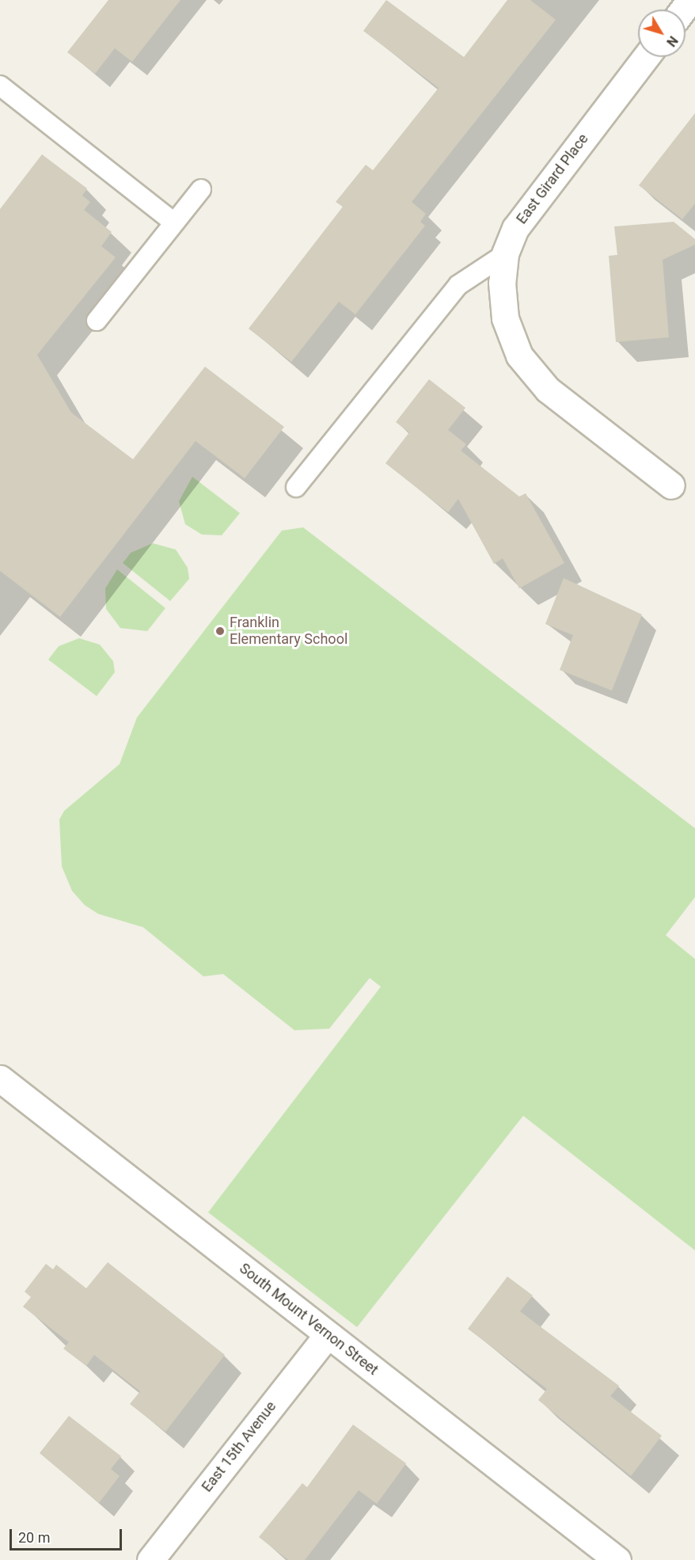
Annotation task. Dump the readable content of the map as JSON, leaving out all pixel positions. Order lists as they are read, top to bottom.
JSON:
{
  "streets": {
    "street": ["East Girard Place", "South Mount Vernon Street", "East 15th Avenue"]
  },
  "crossings": [
    ["South Mount Vernon Street", "East 15th Avenue"]
  ],
  "places": ["Franklin Elementary School"],
  "scale_bar": "20 m",
  "north": "bottom right"
}
